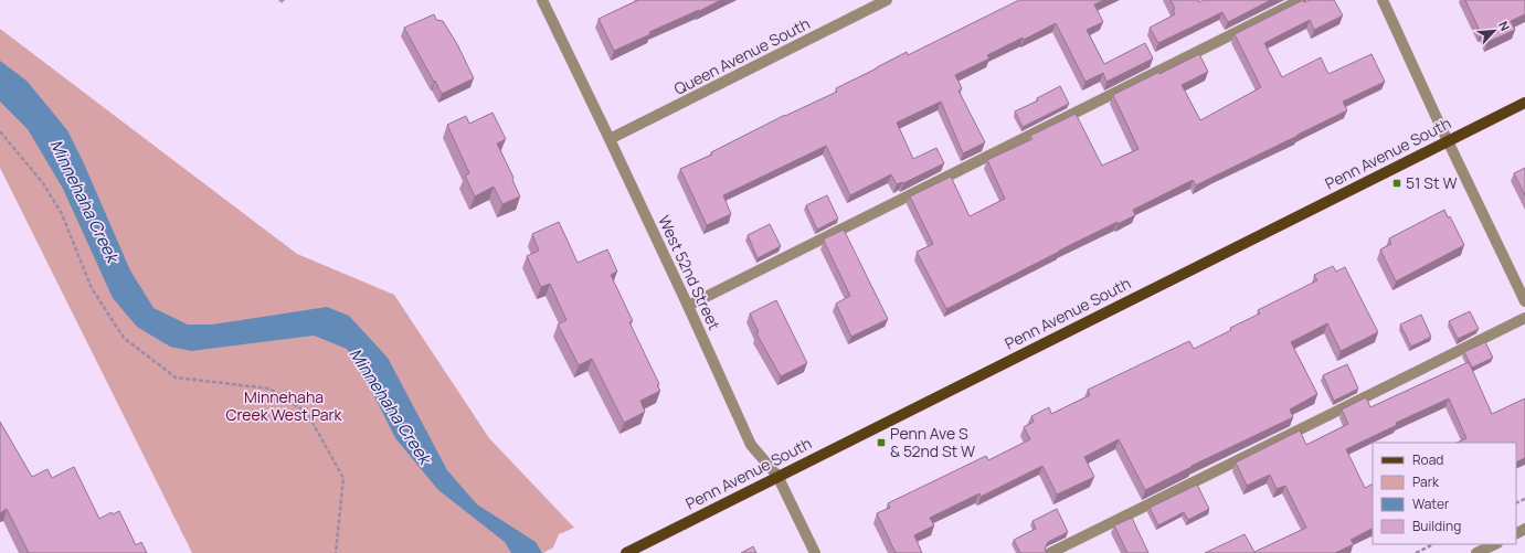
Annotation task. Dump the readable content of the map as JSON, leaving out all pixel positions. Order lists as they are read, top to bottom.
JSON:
{
  "streets": {
    "main road": ["Penn Avenue South"],
    "street": ["Queen Avenue South", "West 52nd Street"]
  },
  "crossings": [
    ["Queen Avenue South", "West 52nd Street"],
    ["Penn Avenue South", "West 52nd Street"]
  ],
  "water": ["Minnehaha Creek"],
  "parks": ["Minnehaha Creek West Park"],
  "places": {
    "transit": ["51 St W", "Penn Ave S & 52nd St W"]
  },
  "legend": [
    "Road",
    "Park",
    "Water",
    "Building"
  ],
  "north": "top right"
}
